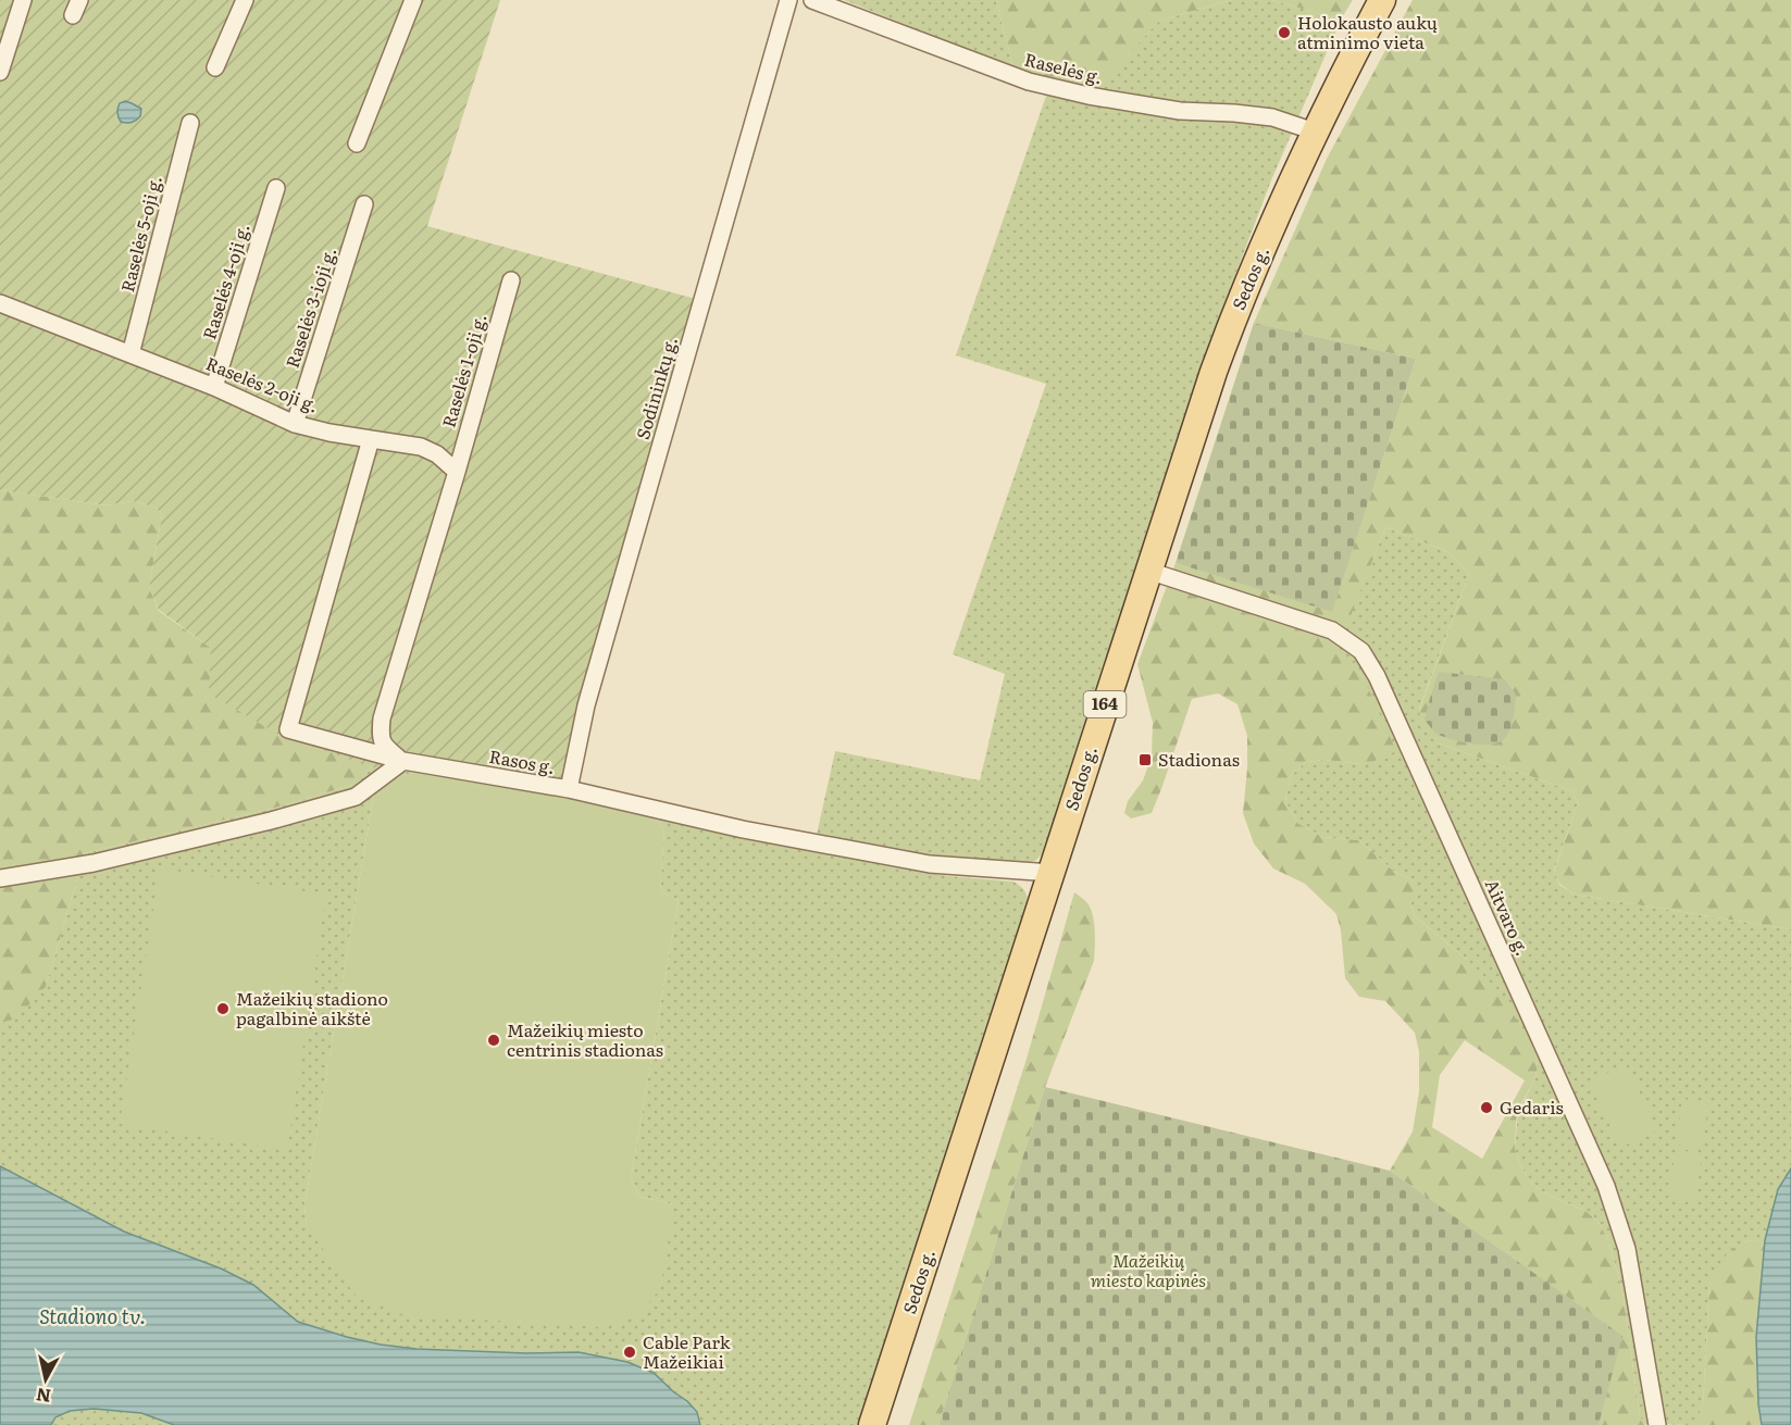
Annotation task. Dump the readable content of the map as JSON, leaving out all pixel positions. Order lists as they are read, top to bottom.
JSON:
{
  "streets": {
    "main road": ["Sedos g.", "164"],
    "street": [
      "Raselės g.",
      "Raselės 5-oji g.",
      "Raselės 4-oji g.",
      "Raselės 3-ioji g.",
      "Raselės 1-oji g.",
      "Raselės 2-oji g.",
      "Sodininkų g.",
      "Rasos g.",
      "Aitvaro g."
    ]
  },
  "crossings": [
    ["Raselės g.", "Sedos g."],
    ["Raselės 5-oji g.", "Raselės 2-oji g."],
    ["Sedos g.", "Rasos g."],
    ["Sedos g.", "Aitvaro g."],
    ["Raselės 4-oji g.", "Raselės 2-oji g."],
    ["Raselės 3-ioji g.", "Raselės 2-oji g."],
    ["Raselės 1-oji g.", "Raselės 2-oji g."],
    ["Raselės 1-oji g.", "Rasos g."],
    ["Raselės 2-oji g.", "Rasos g."],
    ["Sodininkų g.", "Rasos g."]
  ],
  "water": ["Stadiono tv."],
  "parks": ["Mažeikių miesto kapinės"],
  "places": {
    "other": [
      "Holokausto aukų atminimo vieta",
      "Mažeikių stadiono pagalbinė aikštė",
      "Mažeikių miesto centrinis stadionas",
      "Gedaris",
      "Cable Park Mažeikiai"
    ],
    "transit": ["Stadionas"]
  },
  "north": "bottom"
}
